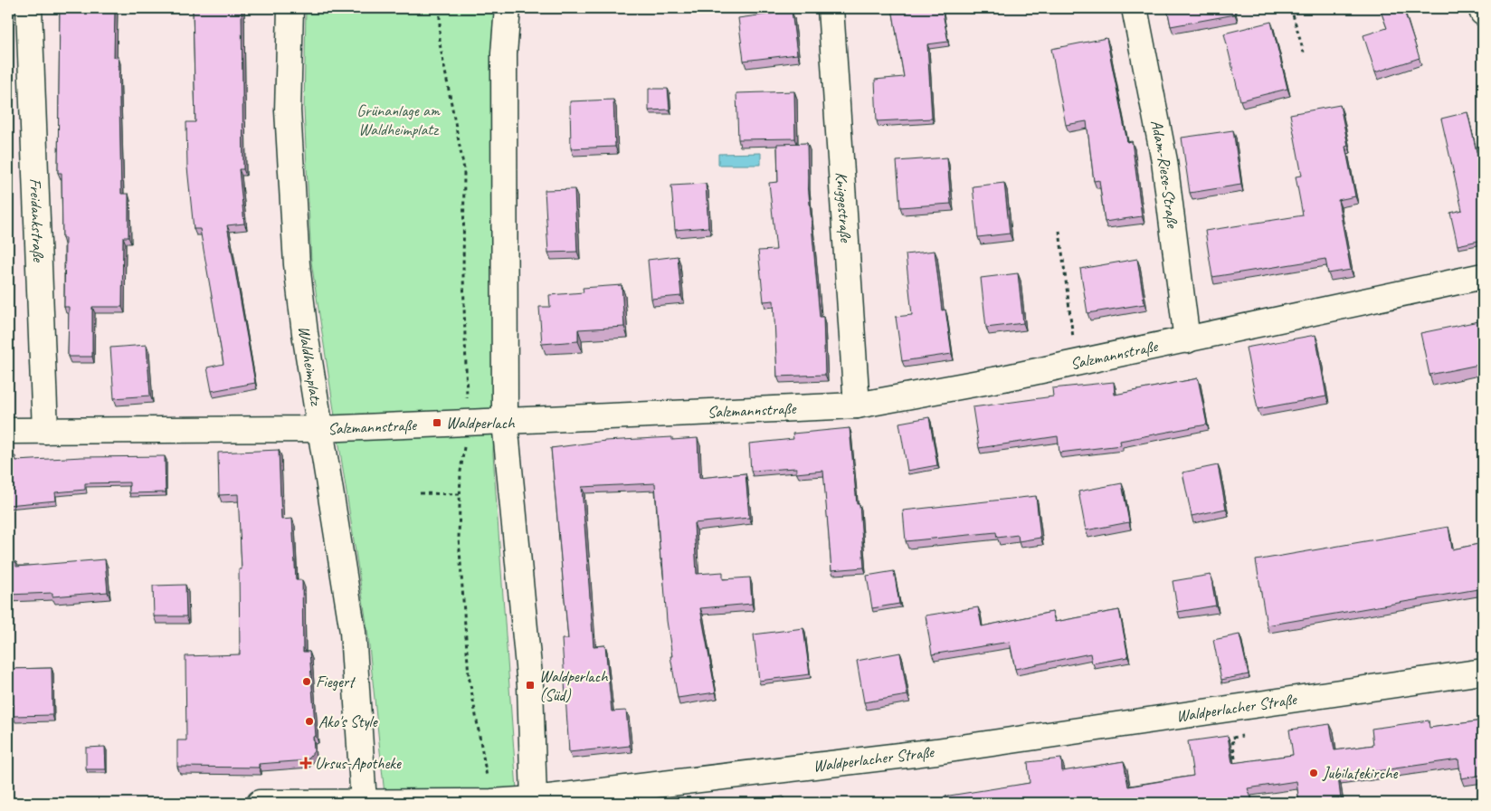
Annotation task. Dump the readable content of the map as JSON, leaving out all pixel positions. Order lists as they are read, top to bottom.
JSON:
{
  "streets": {
    "street": [
      "Adam-Riese-Straße",
      "Kniggestraße",
      "Freidankstraße",
      "Salzmannstraße",
      "Waldheimplatz",
      "Waldperlacher Straße"
    ]
  },
  "crossings": [
    ["Adam-Riese-Straße", "Salzmannstraße"],
    ["Kniggestraße", "Salzmannstraße"],
    ["Freidankstraße", "Salzmannstraße"],
    ["Salzmannstraße", "Waldheimplatz"],
    ["Waldheimplatz", "Waldperlacher Straße"]
  ],
  "parks": ["Grünanlage am Waldheimplatz"],
  "places": {
    "transit": ["Waldperlach", "Waldperlach (Süd)"],
    "other": ["Fiegert", "Ako's Style", "Jubilatekirche"],
    "health": ["Ursus-Apotheke"]
  }
}
